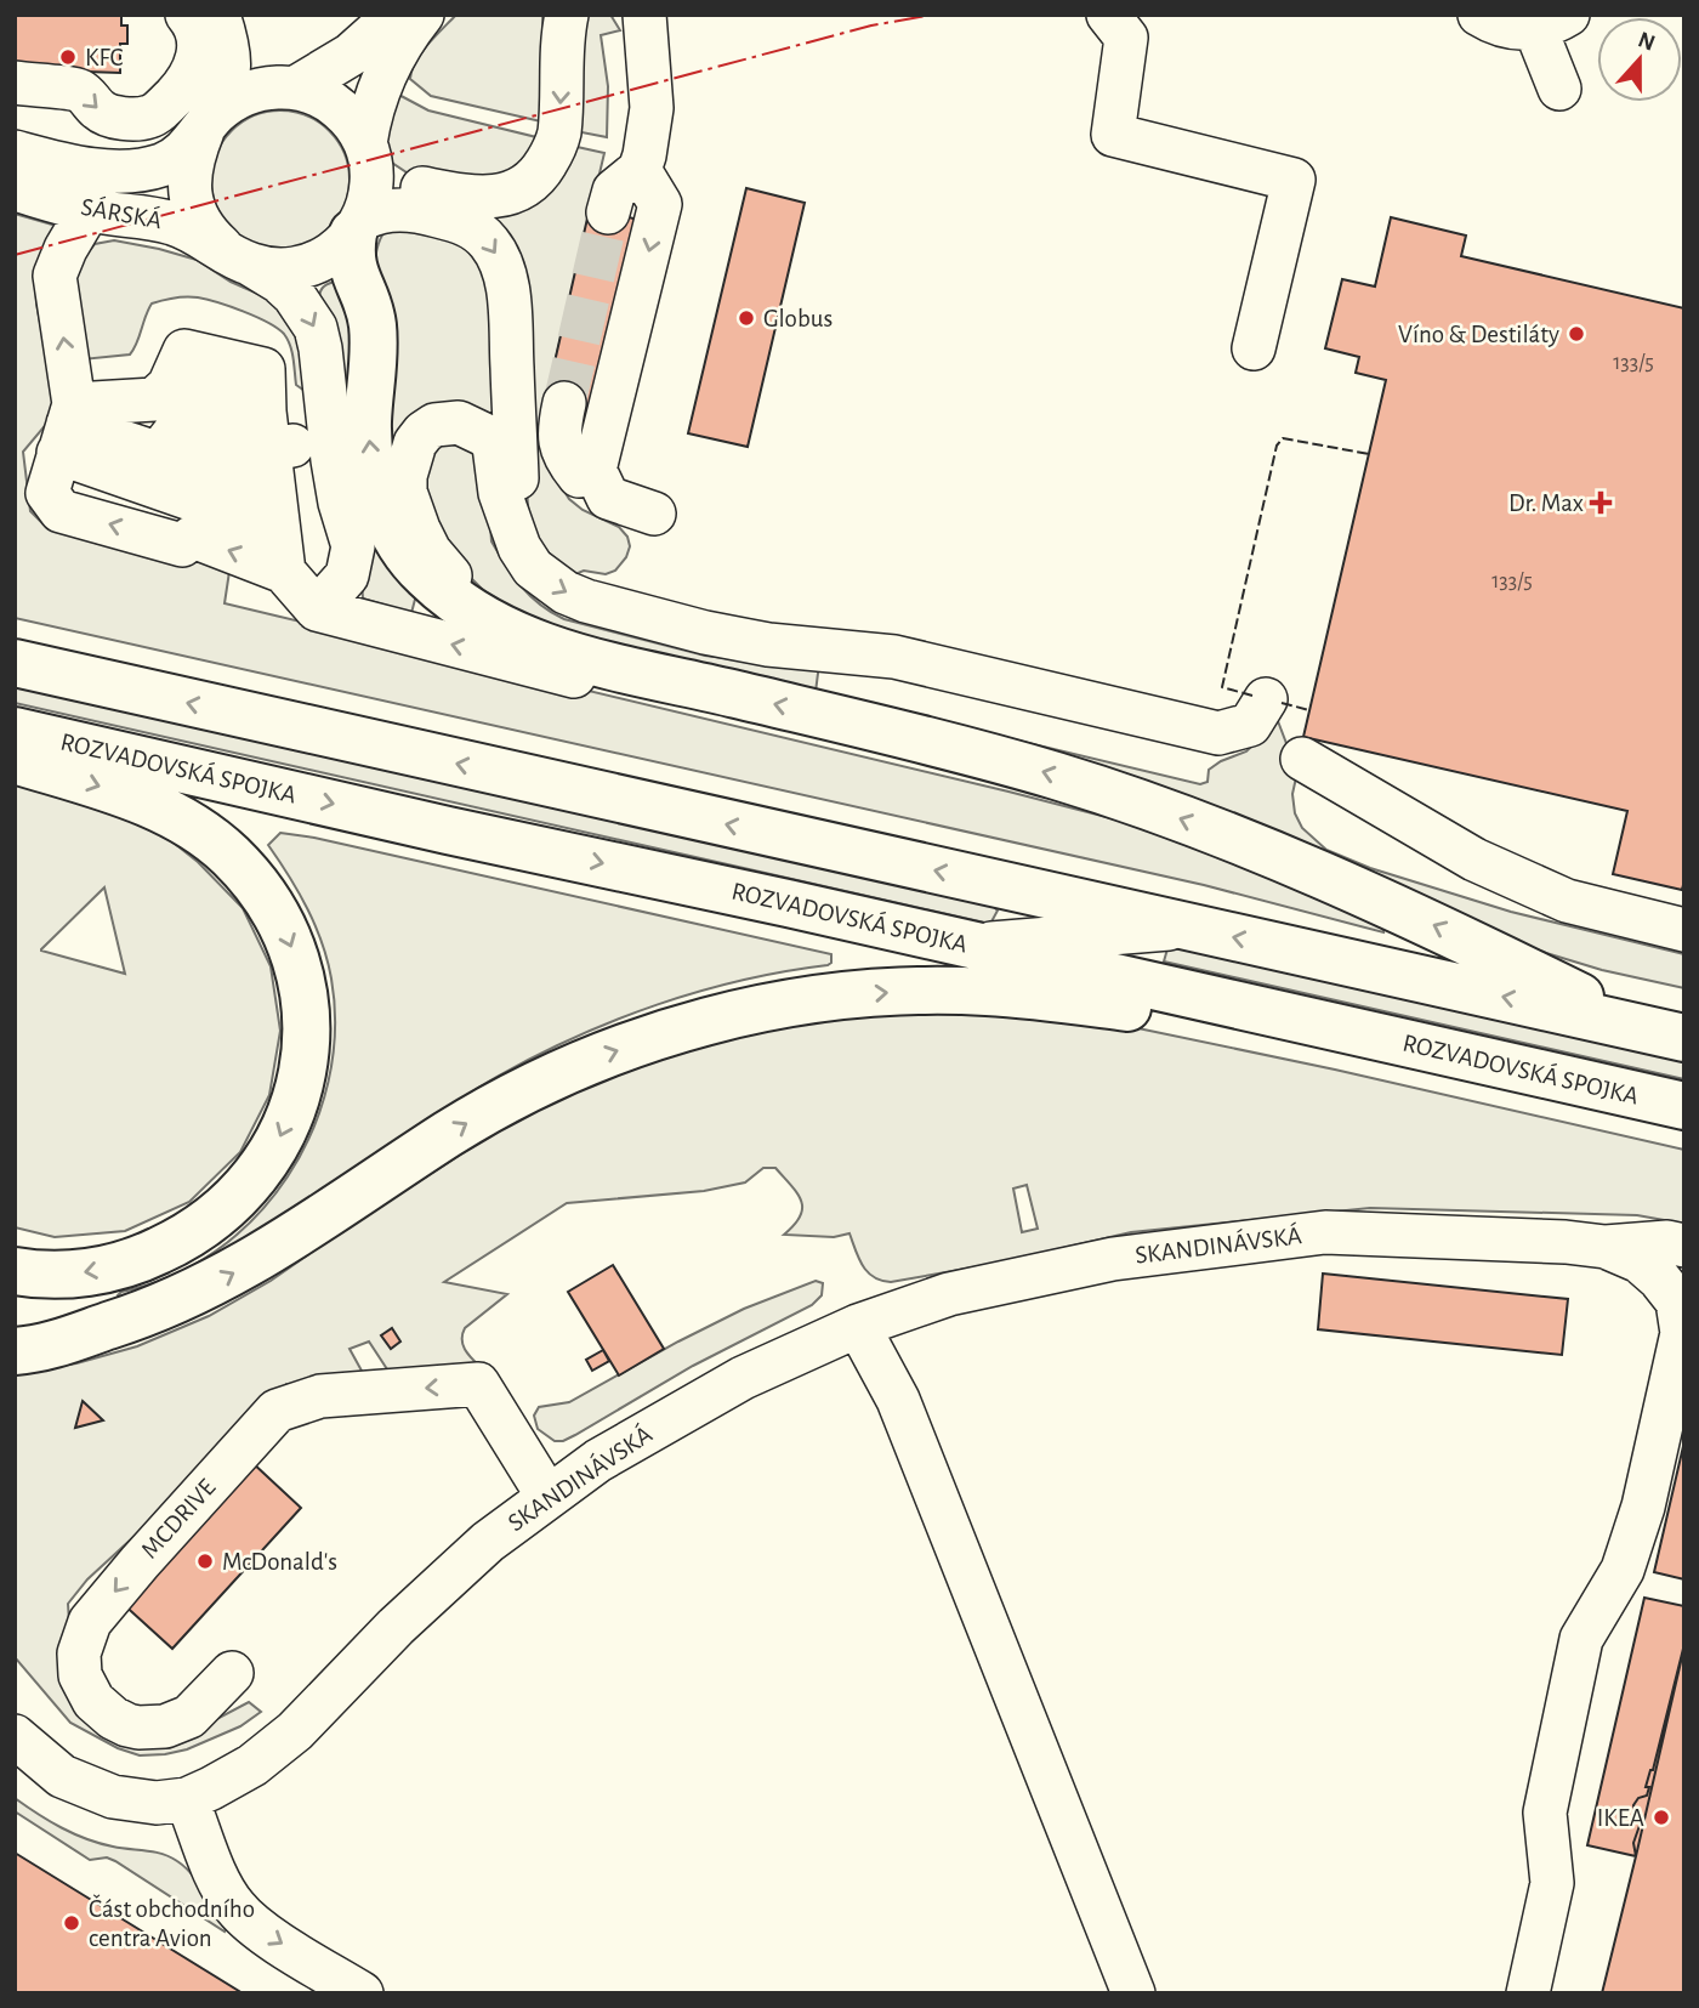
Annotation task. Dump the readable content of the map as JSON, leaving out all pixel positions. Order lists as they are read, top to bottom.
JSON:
{
  "streets": {
    "highway": ["ROZVADOVSKÁ SPOJKA"],
    "street": ["SÁRSKÁ", "SKANDINÁVSKÁ", "MCDRIVE"]
  },
  "crossings": [
    ["SKANDINÁVSKÁ", "MCDRIVE"]
  ],
  "places": {
    "other": [
      "KFC",
      "Globus",
      "Víno & Destiláty",
      "McDonald's",
      "IKEA",
      "Část obchodního centra Avion"
    ],
    "health": ["Dr. Max"]
  },
  "house_numbers": ["133/5", "133/5"],
  "north": "top"
}
